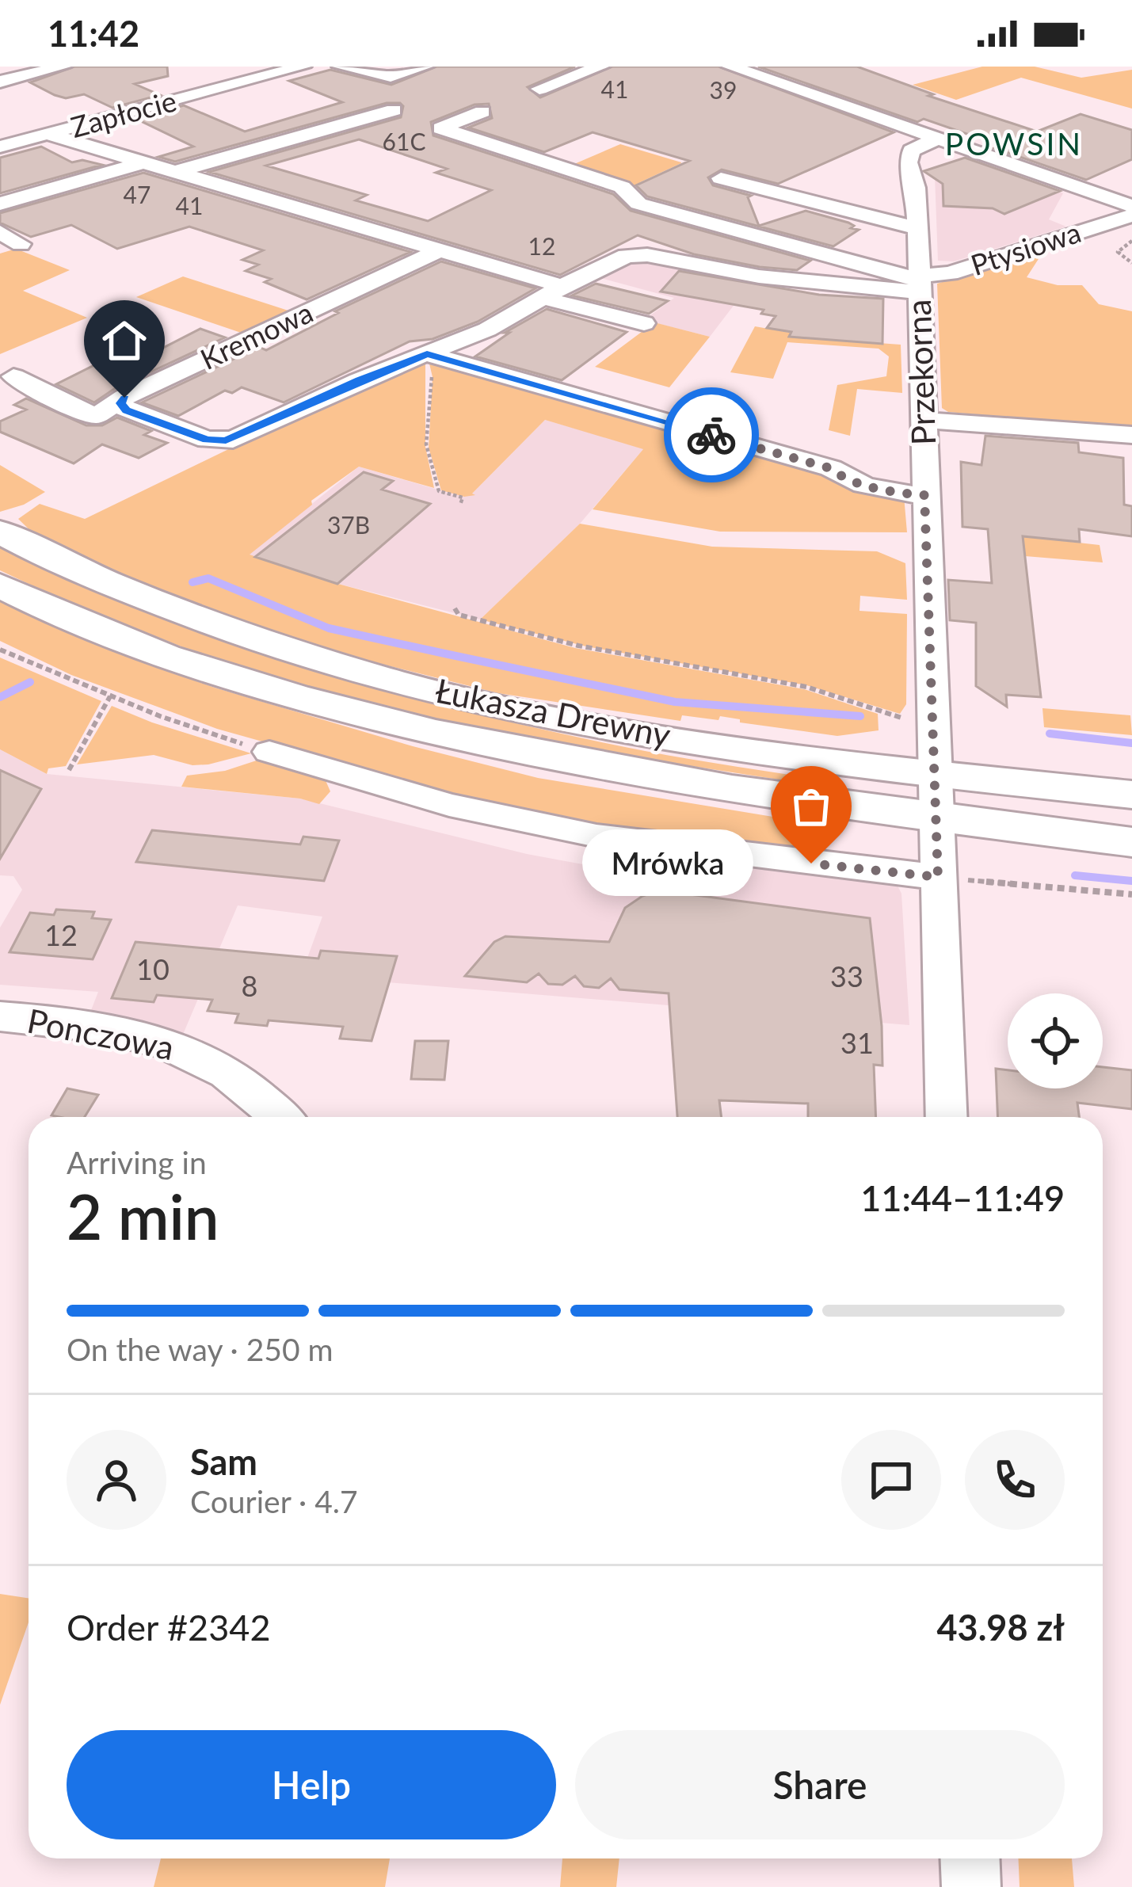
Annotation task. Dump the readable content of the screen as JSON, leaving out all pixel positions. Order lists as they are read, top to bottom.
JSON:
{
  "streets": {
    "main road": ["Łukasza Drewny"],
    "street": [
      "Zapłocie",
      "Ptysiowa",
      "Kremowa",
      "Przekorna",
      "Ponczowa"
    ]
  },
  "crossings": [
    ["Ptysiowa", "Przekorna"],
    ["Przekorna", "Łukasza Drewny"]
  ],
  "districts": ["POWSIN"],
  "places": ["Mrówka"],
  "house_numbers": [
    "41",
    "39",
    "61C",
    "47",
    "41",
    "12",
    "37B",
    "12",
    "10",
    "33",
    "8",
    "31"
  ],
  "page": {
    "status": "11:42",
    "bubble": "Mrówka",
    "heading": ["2 min", "Arriving in", "11:44–11:49"],
    "panel": [
      "Sam",
      "Courier · 4.7",
      "Order #2342",
      "43.98 zł"
    ],
    "bar": "On the way · 250 m",
    "buttons": ["Help", "Share"]
  }
}
